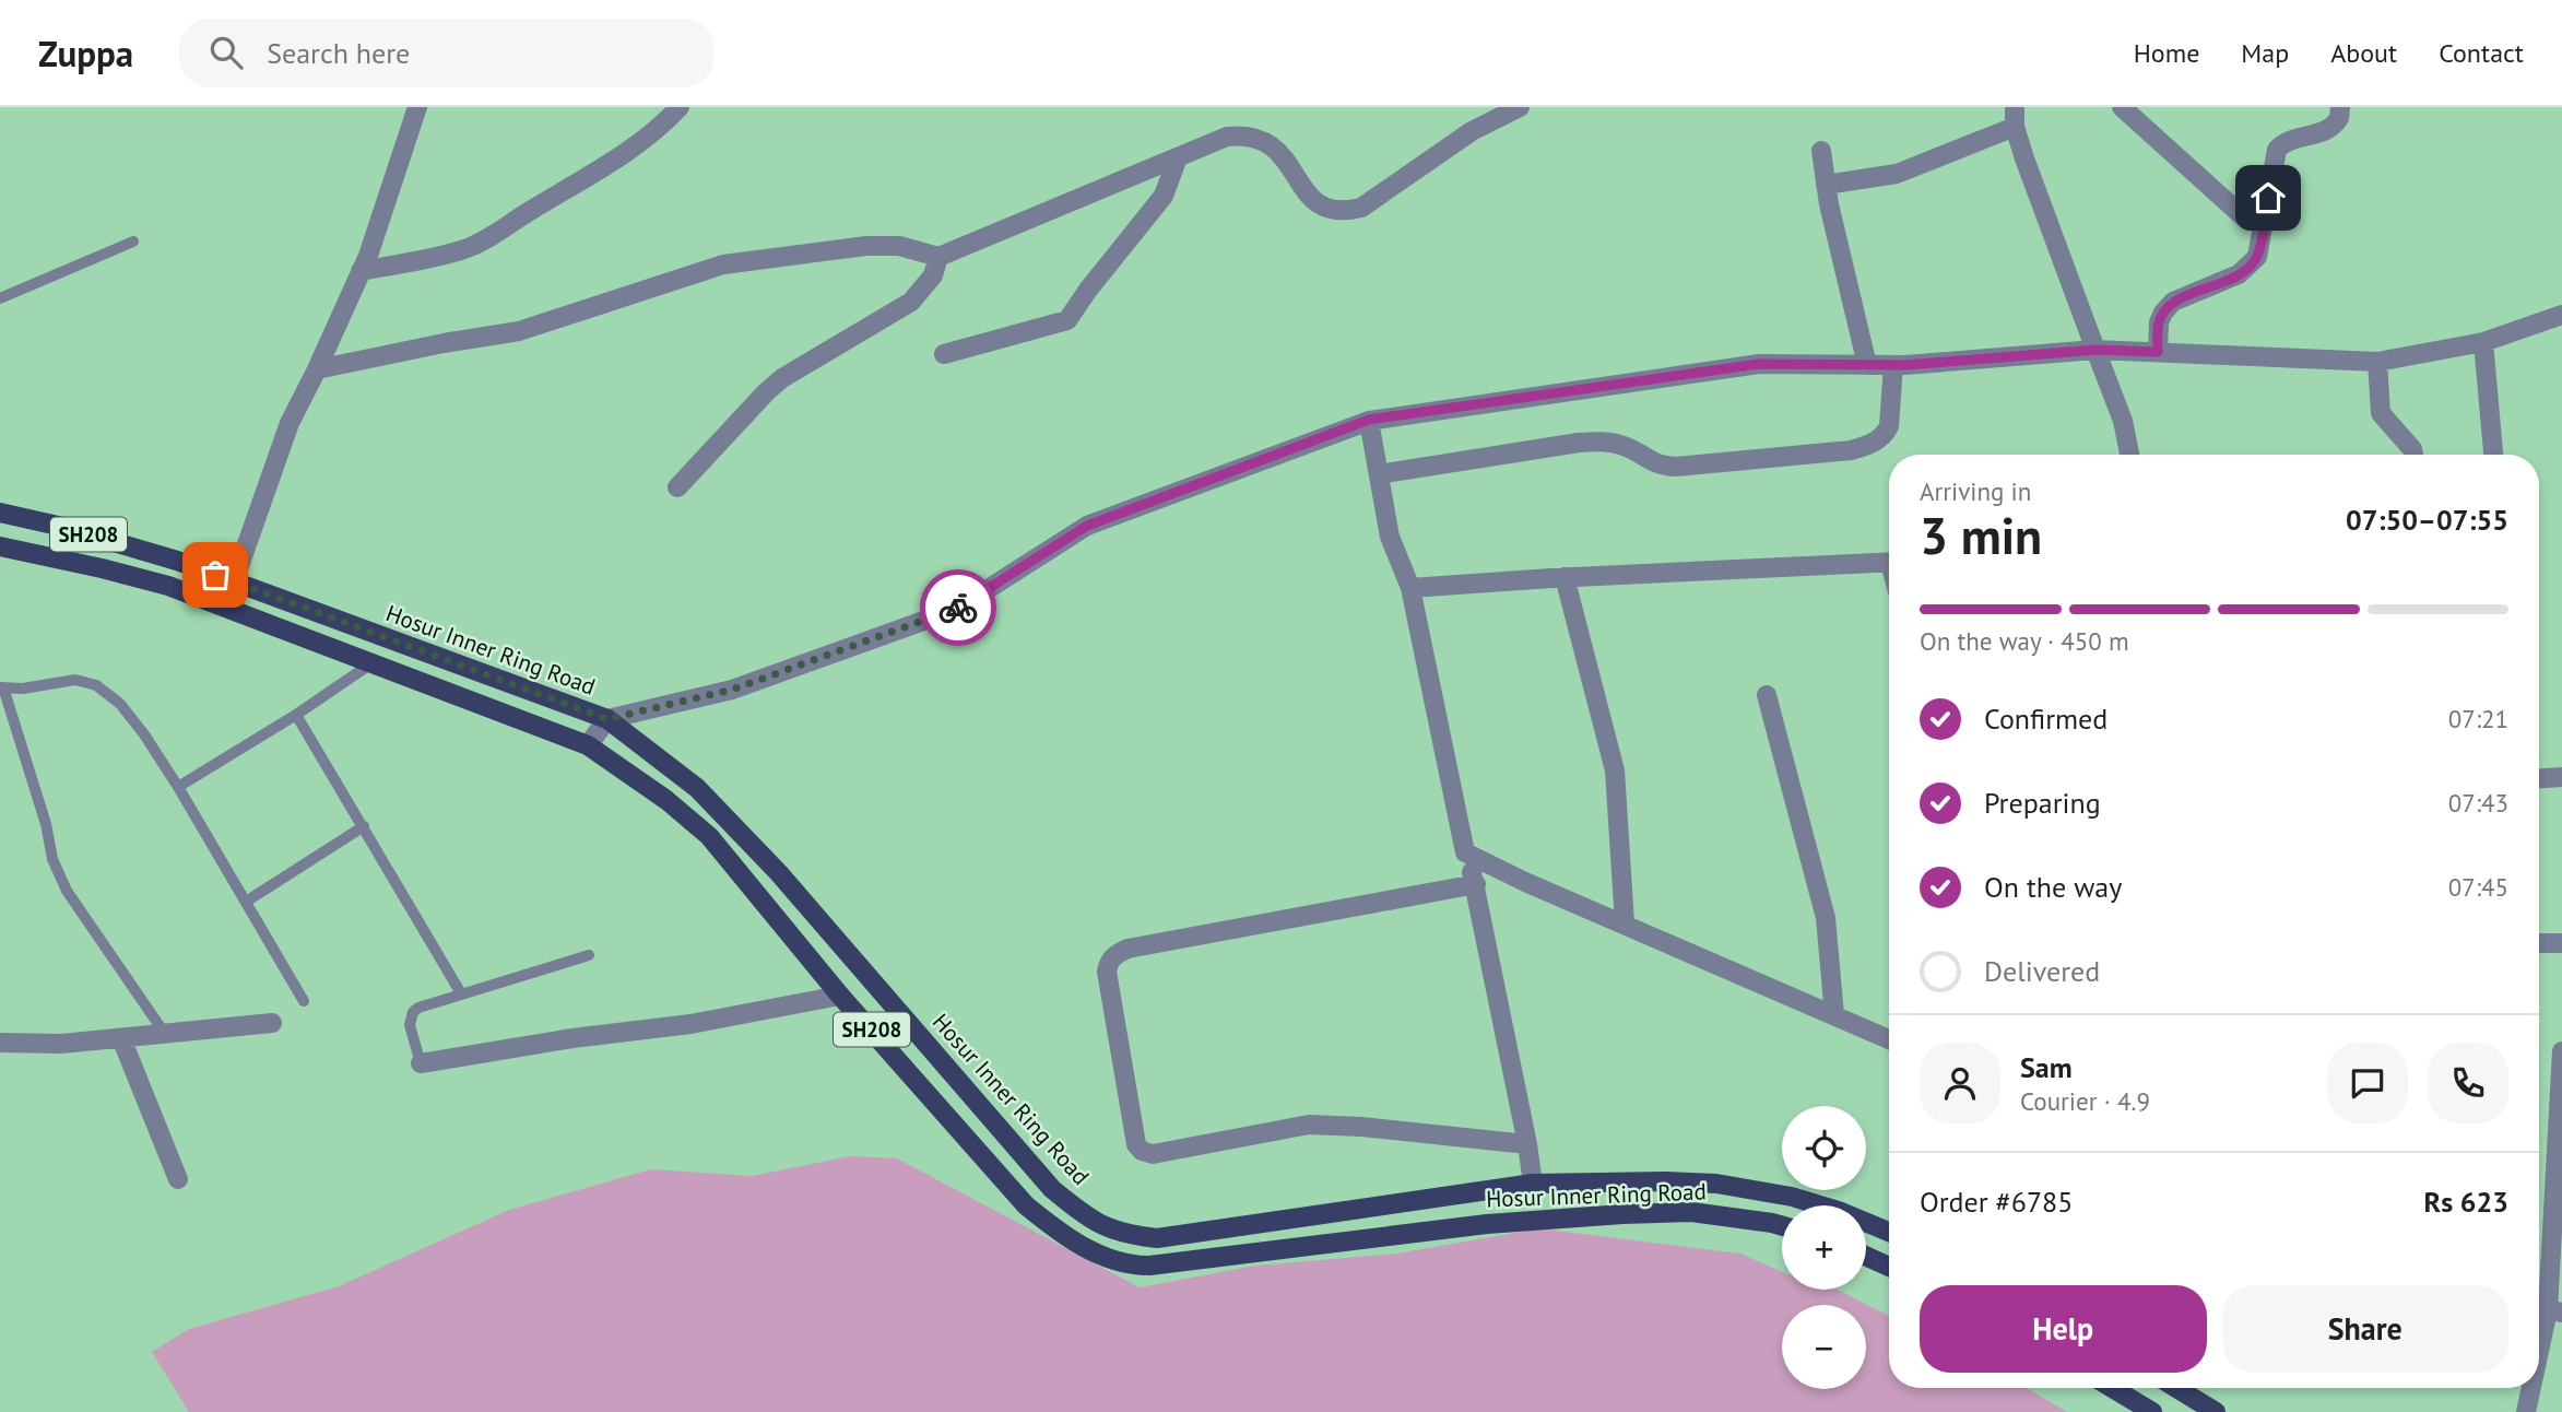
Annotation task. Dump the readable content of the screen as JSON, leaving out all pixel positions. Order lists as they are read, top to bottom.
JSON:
{
  "streets": {
    "main road": ["SH208", "Hosur Inner Ring Road"]
  },
  "page": {
    "header": "Zuppa",
    "search": "Search here",
    "nav": [
      "Home",
      "Map",
      "About",
      "Contact"
    ],
    "heading": ["3 min", "Arriving in", "07:50–07:55"],
    "panel": [
      "Sam",
      "Courier · 4.9",
      "Order #6785",
      "Rs 623"
    ],
    "bar": "On the way · 450 m",
    "list": [
      ["Confirmed", "07:21"],
      ["Preparing", "07:43"],
      ["On the way", "07:45"],
      "Delivered"
    ],
    "map_buttons": ["+", "−"],
    "buttons": ["Help", "Share"]
  }
}
